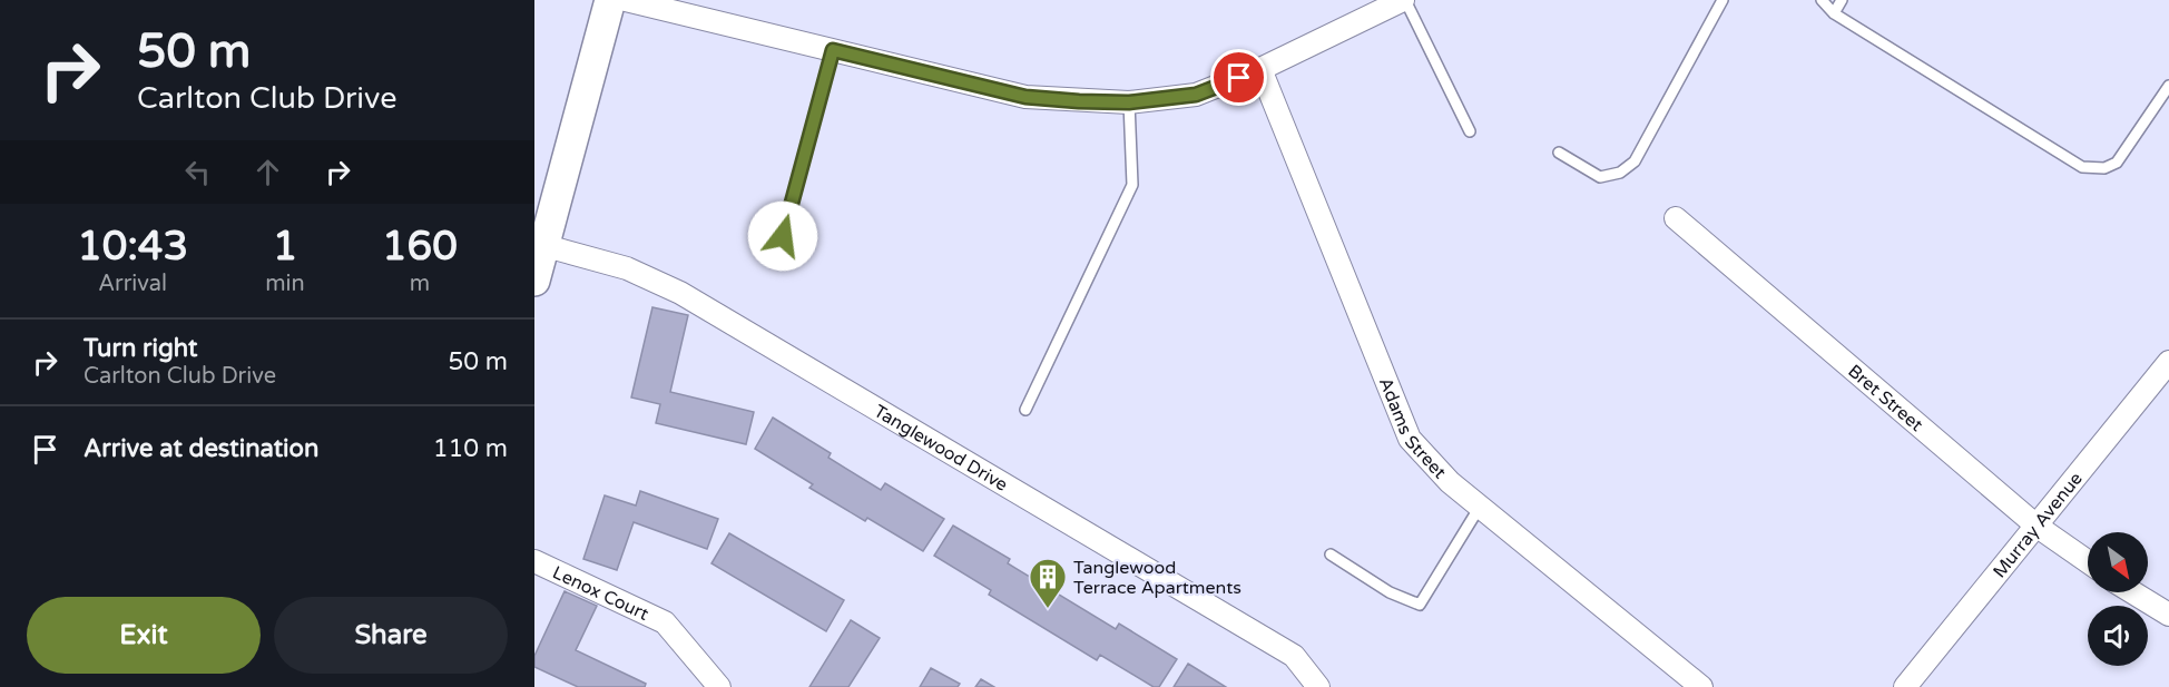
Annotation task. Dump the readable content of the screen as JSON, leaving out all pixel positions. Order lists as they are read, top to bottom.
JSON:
{
  "streets": {
    "street": [
      "Bret Street",
      "Adams Street",
      "Tanglewood Drive",
      "Murray Avenue",
      "Lenox Court"
    ]
  },
  "crossings": [
    ["Bret Street", "Murray Avenue"]
  ],
  "places": {
    "building": ["Tanglewood Terrace Apartments"]
  },
  "north": "bottom right",
  "page": {
    "turn": ["50 m", "Carlton Club Drive"],
    "eta": [
      "10:43",
      "Arrival",
      "1",
      "min",
      "160",
      "m"
    ],
    "list": [
      {
        "name": "Turn right",
        "note": "Carlton Club Drive",
        "value": "50 m"
      },
      {
        "name": "Arrive at destination",
        "value": "110 m"
      }
    ],
    "buttons": ["Exit", "Share"]
  }
}
